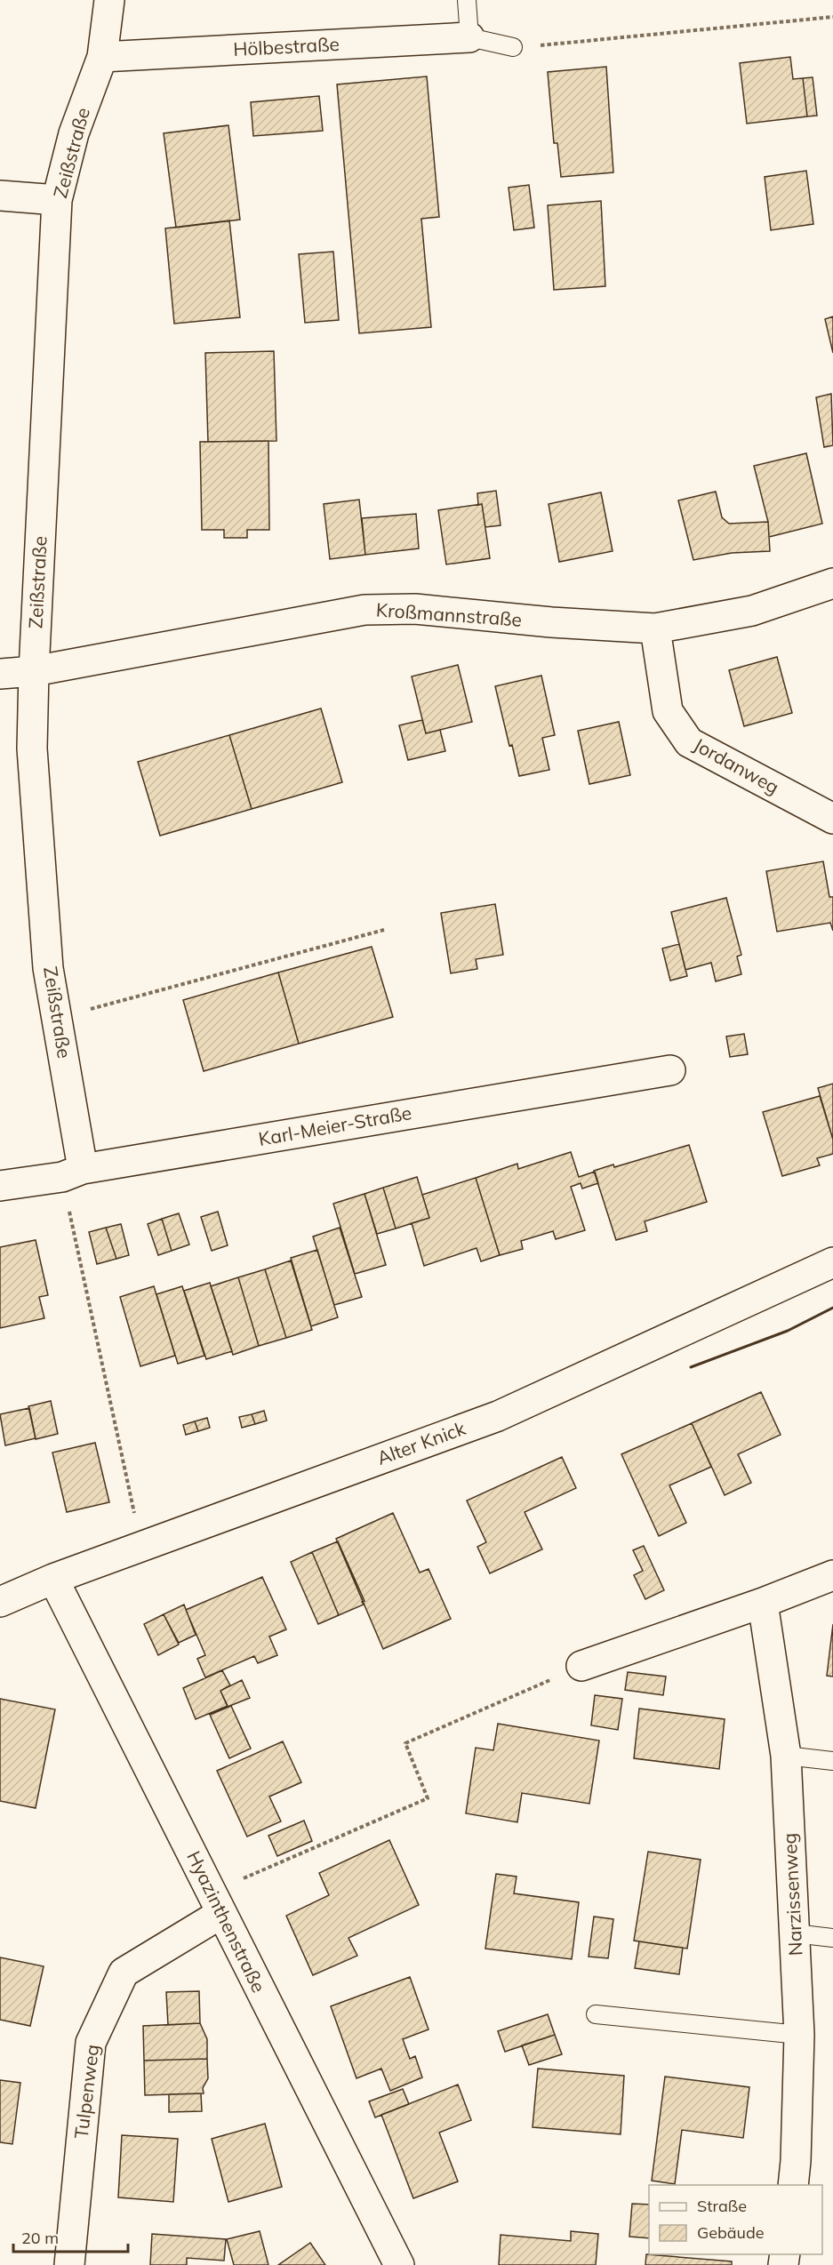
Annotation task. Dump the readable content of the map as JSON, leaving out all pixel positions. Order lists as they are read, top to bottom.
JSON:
{
  "streets": {
    "street": [
      "Hölbestraße",
      "Zeißstraße",
      "Kroßmannstraße",
      "Jordanweg",
      "Karl-Meier-Straße",
      "Alter Knick",
      "Narzissenweg",
      "Hyazinthenstraße",
      "Tulpenweg"
    ]
  },
  "crossings": [
    ["Hölbestraße", "Zeißstraße"],
    ["Zeißstraße", "Kroßmannstraße"],
    ["Zeißstraße", "Karl-Meier-Straße"],
    ["Kroßmannstraße", "Jordanweg"],
    ["Alter Knick", "Hyazinthenstraße"],
    ["Hyazinthenstraße", "Tulpenweg"]
  ],
  "legend": ["Straße", "Gebäude"],
  "scale_bar": "20 m"
}
